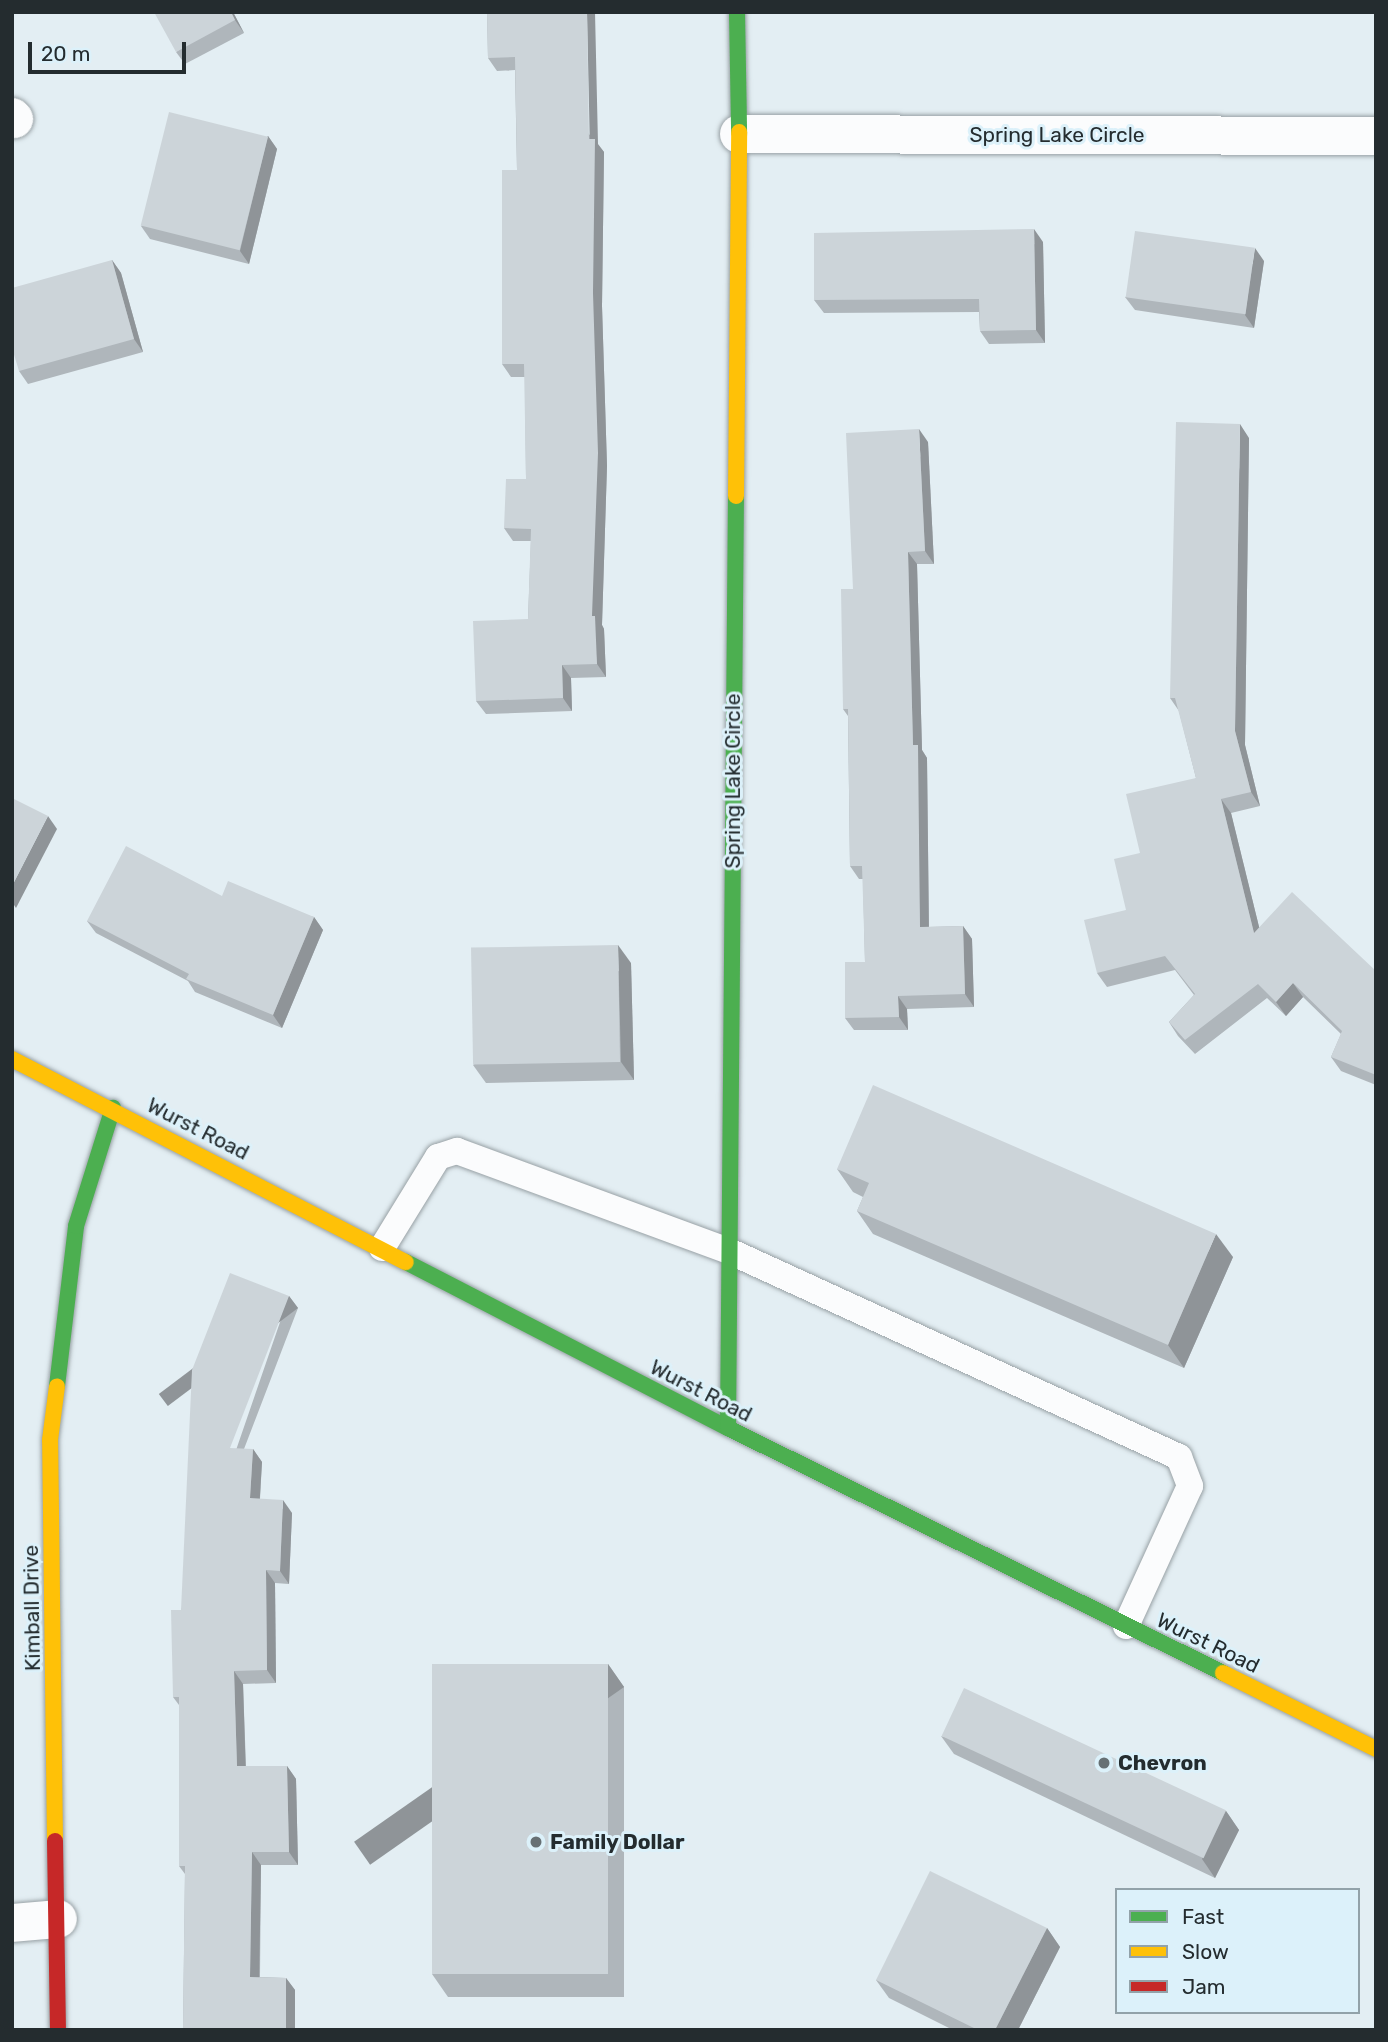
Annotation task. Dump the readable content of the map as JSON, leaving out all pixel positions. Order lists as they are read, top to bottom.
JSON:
{
  "streets": {
    "street": ["Spring Lake Circle", "Wurst Road", "Kimball Drive"]
  },
  "crossings": [
    ["Spring Lake Circle", "Wurst Road"],
    ["Wurst Road", "Kimball Drive"]
  ],
  "places": ["Chevron", "Family Dollar"],
  "legend": ["Fast", "Slow", "Jam"],
  "scale_bar": "20 m"
}
